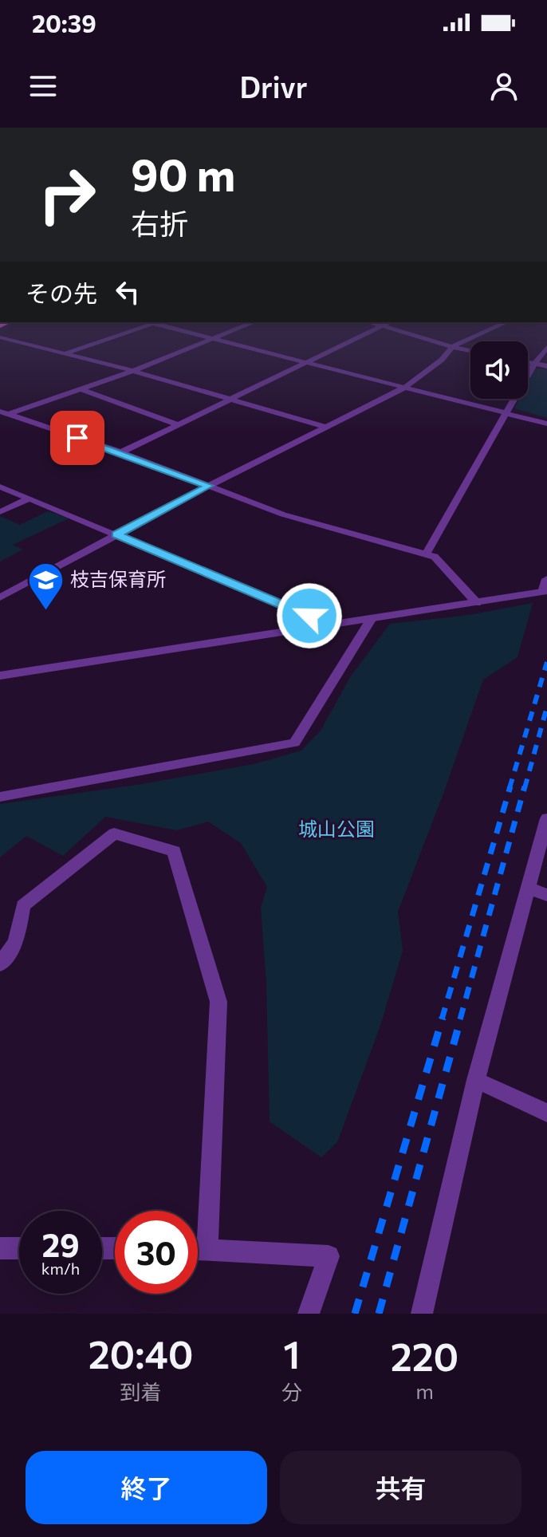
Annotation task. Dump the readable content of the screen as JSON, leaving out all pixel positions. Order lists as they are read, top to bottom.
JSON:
{
  "parks": ["城山公園"],
  "places": {
    "school or university": ["枝吉保育所"]
  },
  "page": {
    "status": "20:39",
    "header": "Drivr",
    "turn": ["90 m", "右折"],
    "then": "その先",
    "speed": "29 km/h",
    "limit": "30",
    "eta": [
      "20:40",
      "到着",
      "1",
      "分",
      "220",
      "m"
    ],
    "buttons": ["終了", "共有"]
  }
}
